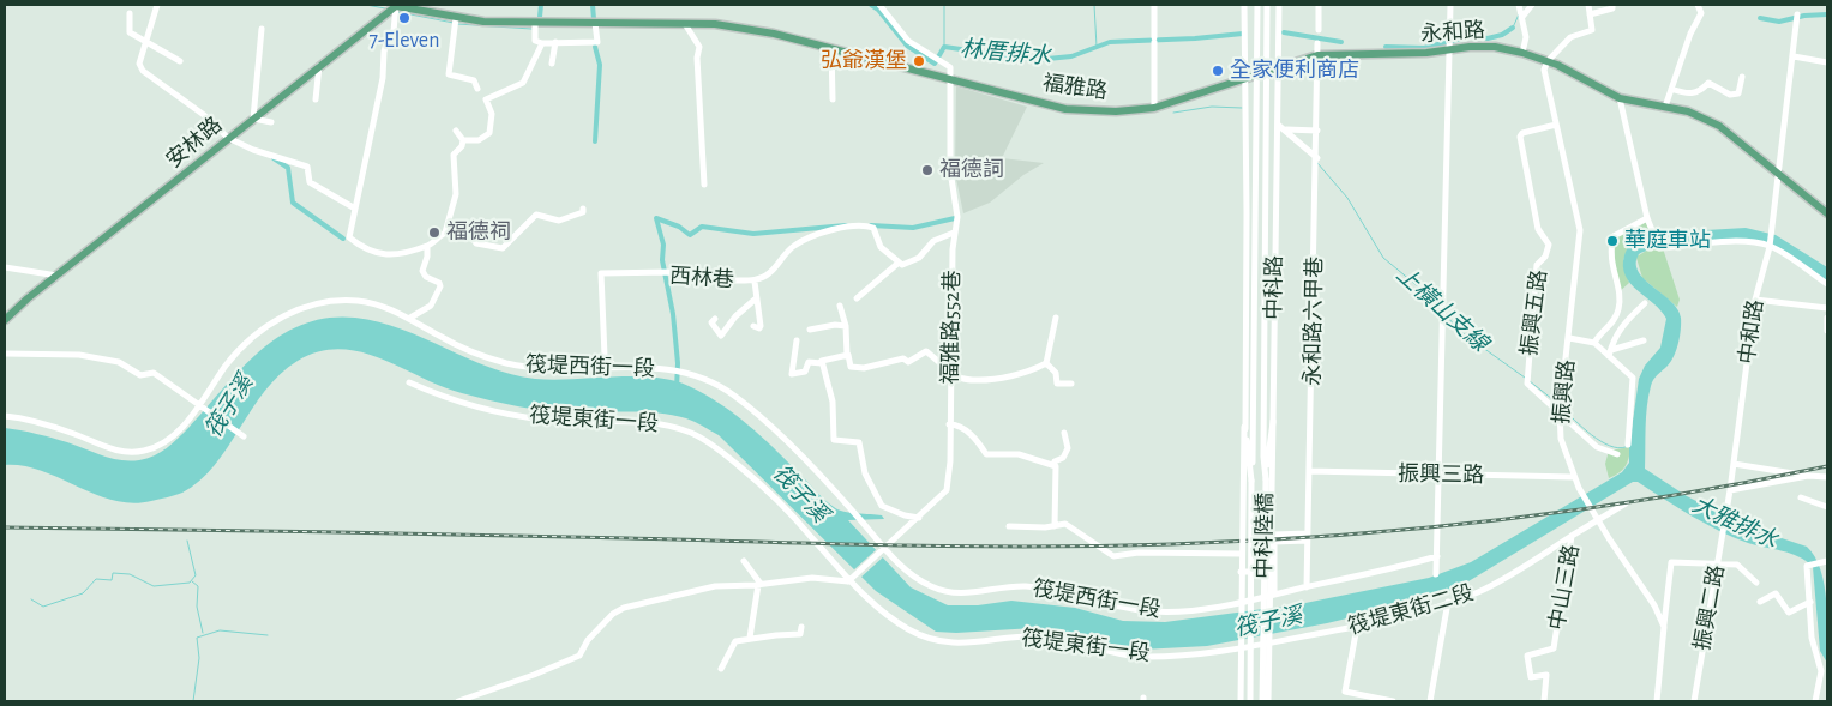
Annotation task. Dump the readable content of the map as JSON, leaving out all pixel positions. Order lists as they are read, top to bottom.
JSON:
{
  "streets": {
    "main road": ["永和路", "福雅路", "安林路"],
    "street": [
      "西林巷",
      "中科路",
      "振興五路",
      "永和路六甲巷",
      "福雅路552巷",
      "中和路",
      "筏堤西街一段",
      "振興路",
      "筏堤東街一段",
      "振興三路",
      "中科陸橋",
      "中山三路",
      "振興二路",
      "筏堤東街二段"
    ]
  },
  "crossings": [
    ["永和路", "福雅路"],
    ["永和路", "中科路"],
    ["永和路", "永和路六甲巷"],
    ["永和路", "中和路"],
    ["永和路", "振興路"],
    ["福雅路", "安林路"],
    ["福雅路", "中科路"],
    ["福雅路", "福雅路552巷"],
    ["西林巷", "筏堤西街一段"],
    ["中科路", "筏堤西街一段"],
    ["中科路", "中科陸橋"],
    ["振興五路", "振興路"],
    ["永和路六甲巷", "筏堤西街一段"],
    ["永和路六甲巷", "振興三路"],
    ["福雅路552巷", "筏堤西街一段"],
    ["福雅路552巷", "筏堤東街一段"],
    ["中和路", "振興二路"],
    ["振興路", "振興三路"],
    ["振興路", "中山三路"],
    ["筏堤東街一段", "筏堤東街二段"],
    ["中山三路", "筏堤東街二段"]
  ],
  "water": [
    "林厝排水",
    "上橫山支線",
    "筏子溪",
    "大雅排水"
  ],
  "places": [
    "7-Eleven",
    "弘爺漢堡",
    "全家便利商店",
    "福德詞",
    "福德祠",
    "華庭車站"
  ]
}
